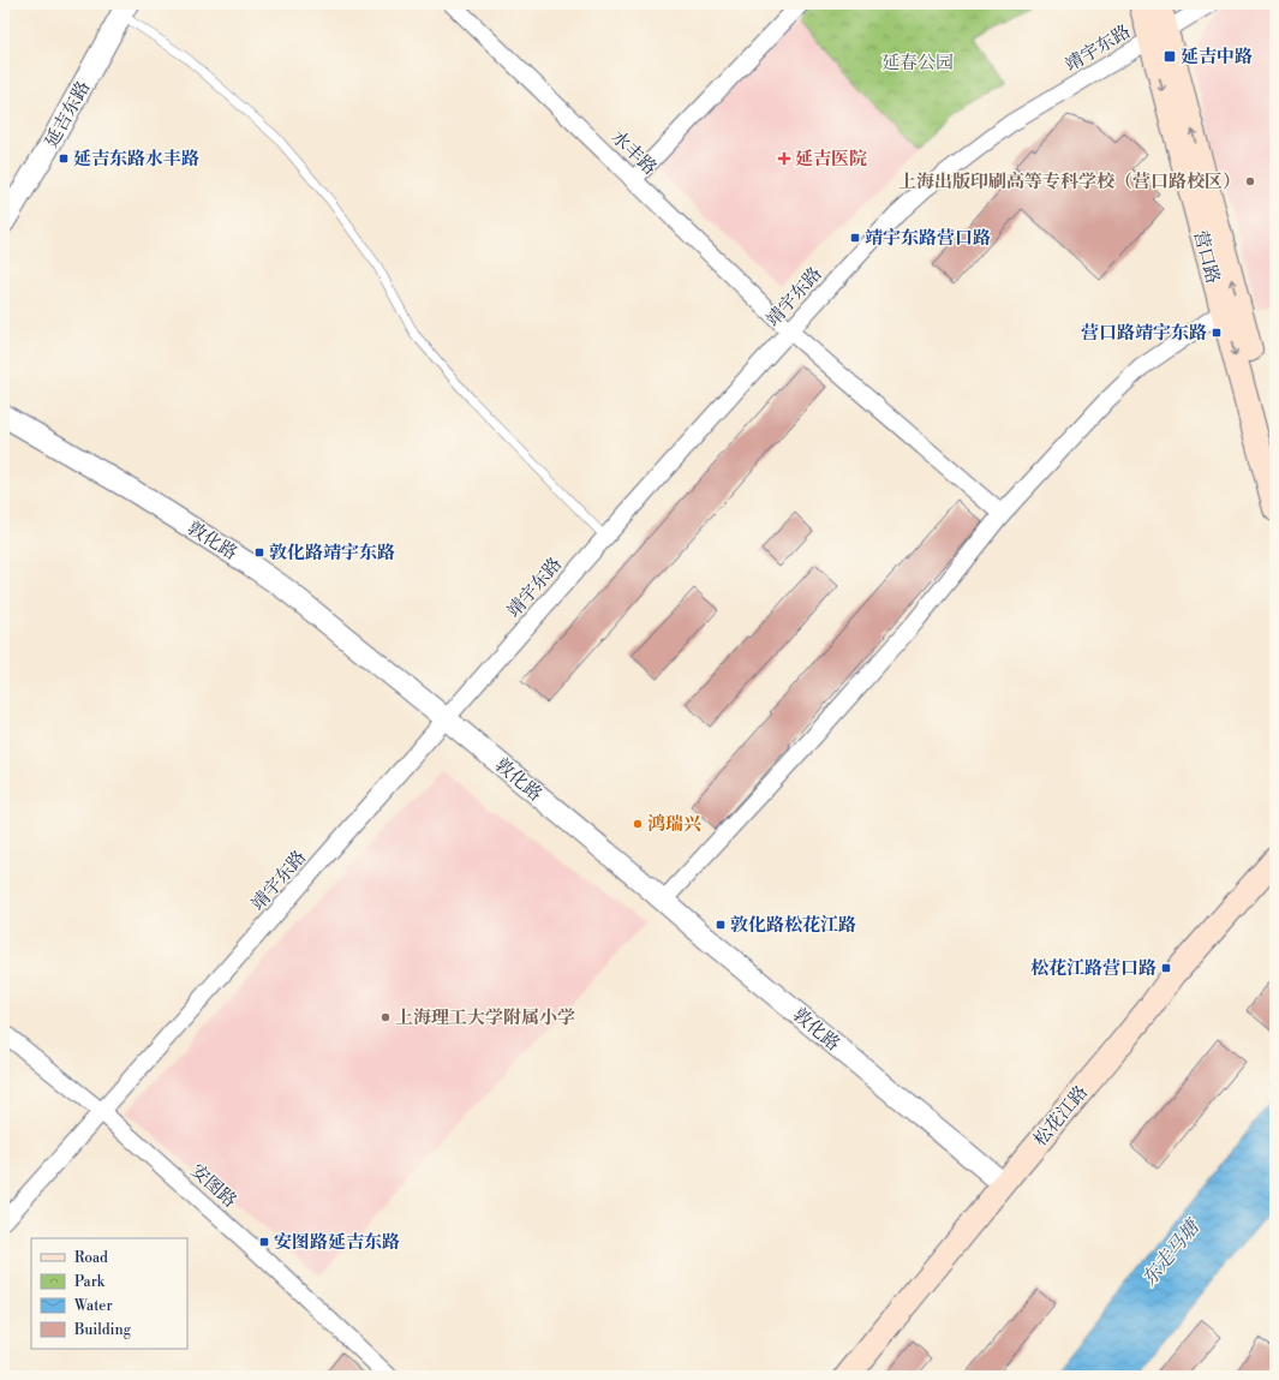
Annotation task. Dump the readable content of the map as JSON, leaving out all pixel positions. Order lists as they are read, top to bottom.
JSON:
{
  "streets": {
    "main road": ["营口路", "松花江路"],
    "street": [
      "靖宇东路",
      "延吉东路",
      "水丰路",
      "敦化路",
      "安图路"
    ]
  },
  "crossings": [
    ["靖宇东路", "水丰路"],
    ["靖宇东路", "营口路"],
    ["靖宇东路", "敦化路"],
    ["靖宇东路", "安图路"],
    ["敦化路", "松花江路"]
  ],
  "water": ["东走马塘"],
  "parks": ["延春公园"],
  "places": {
    "transit": [
      "延吉中路",
      "延吉东路水丰路",
      "靖宇东路营口路",
      "营口路靖宇东路",
      "敦化路靖宇东路",
      "敦化路松花江路",
      "松花江路营口路",
      "安图路延吉东路"
    ],
    "health": ["延吉医院"],
    "other": ["上海出版印刷高等专科学校（营口路校区）", "鸿瑞兴", "上海理工大学附属小学"]
  },
  "legend": [
    "Road",
    "Park",
    "Water",
    "Building"
  ]
}
